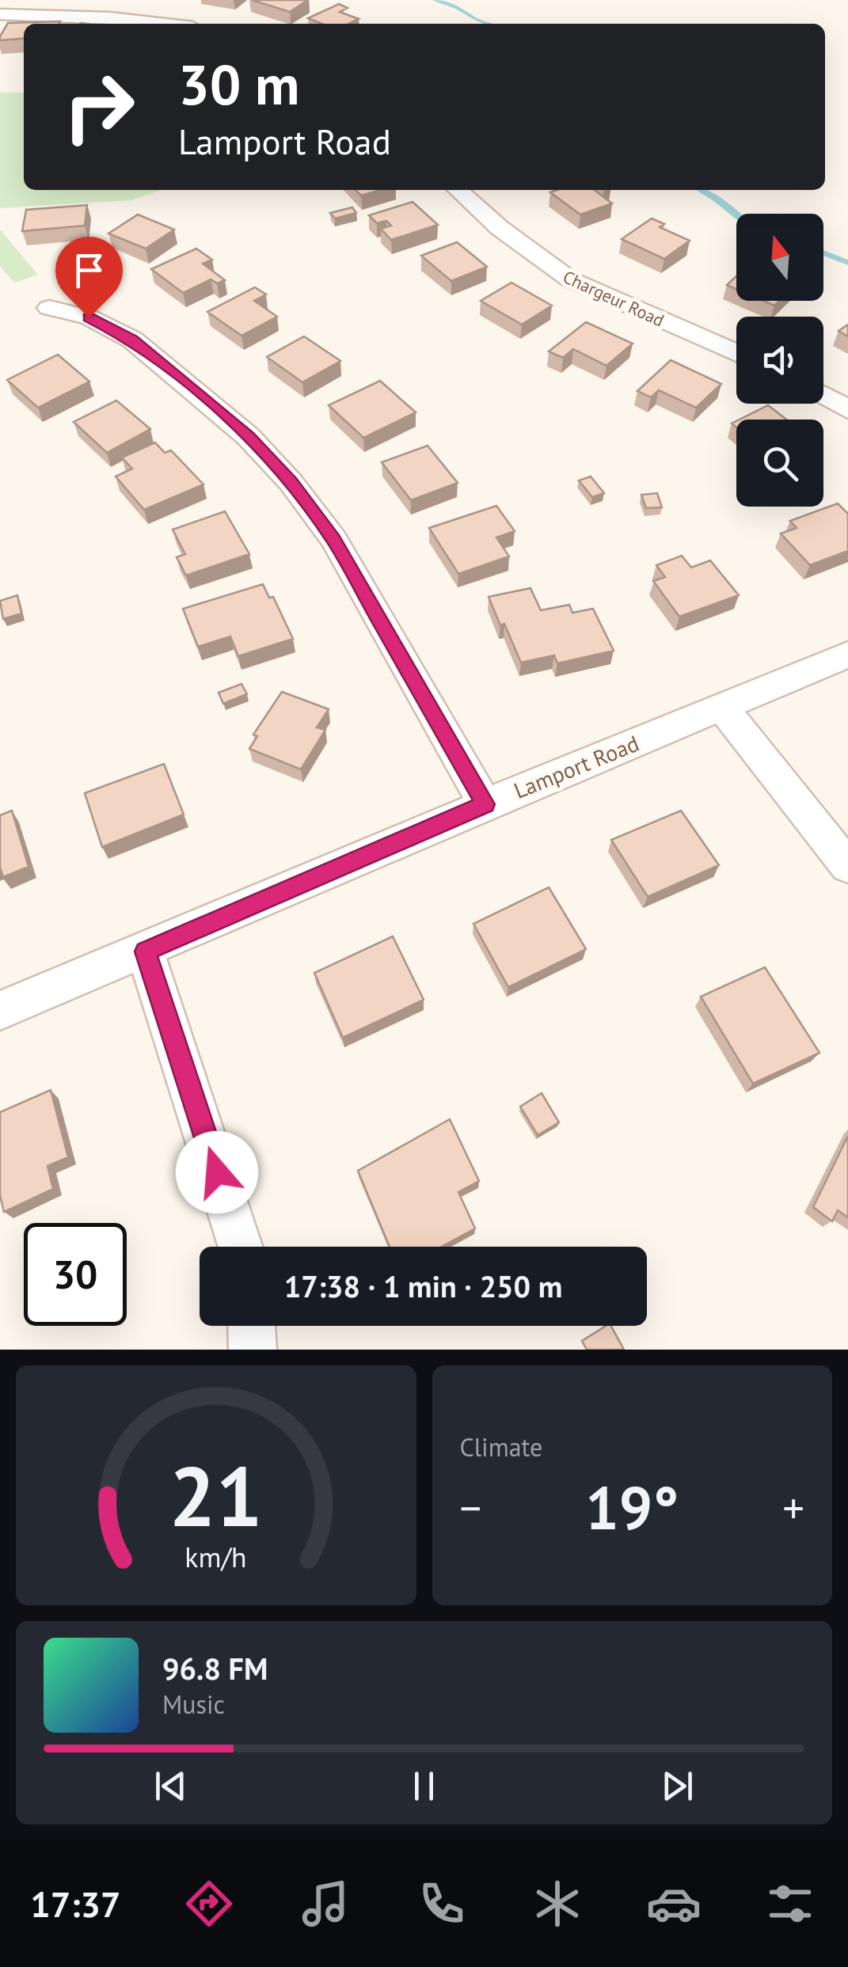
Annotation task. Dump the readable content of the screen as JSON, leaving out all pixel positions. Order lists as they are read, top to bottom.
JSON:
{
  "streets": {
    "street": ["Chargeur Road", "Lamport Road"]
  },
  "north": "top",
  "page": {
    "turn": ["30 m", "Lamport Road"],
    "limit": "30",
    "trip": "17:38 · 1 min · 250 m",
    "tile": "Climate",
    "heat": ["−", "19°", "+"],
    "song": ["96.8 FM", "Music"],
    "tabs": "17:37",
    "gauge": ["21", "km/h"]
  }
}
